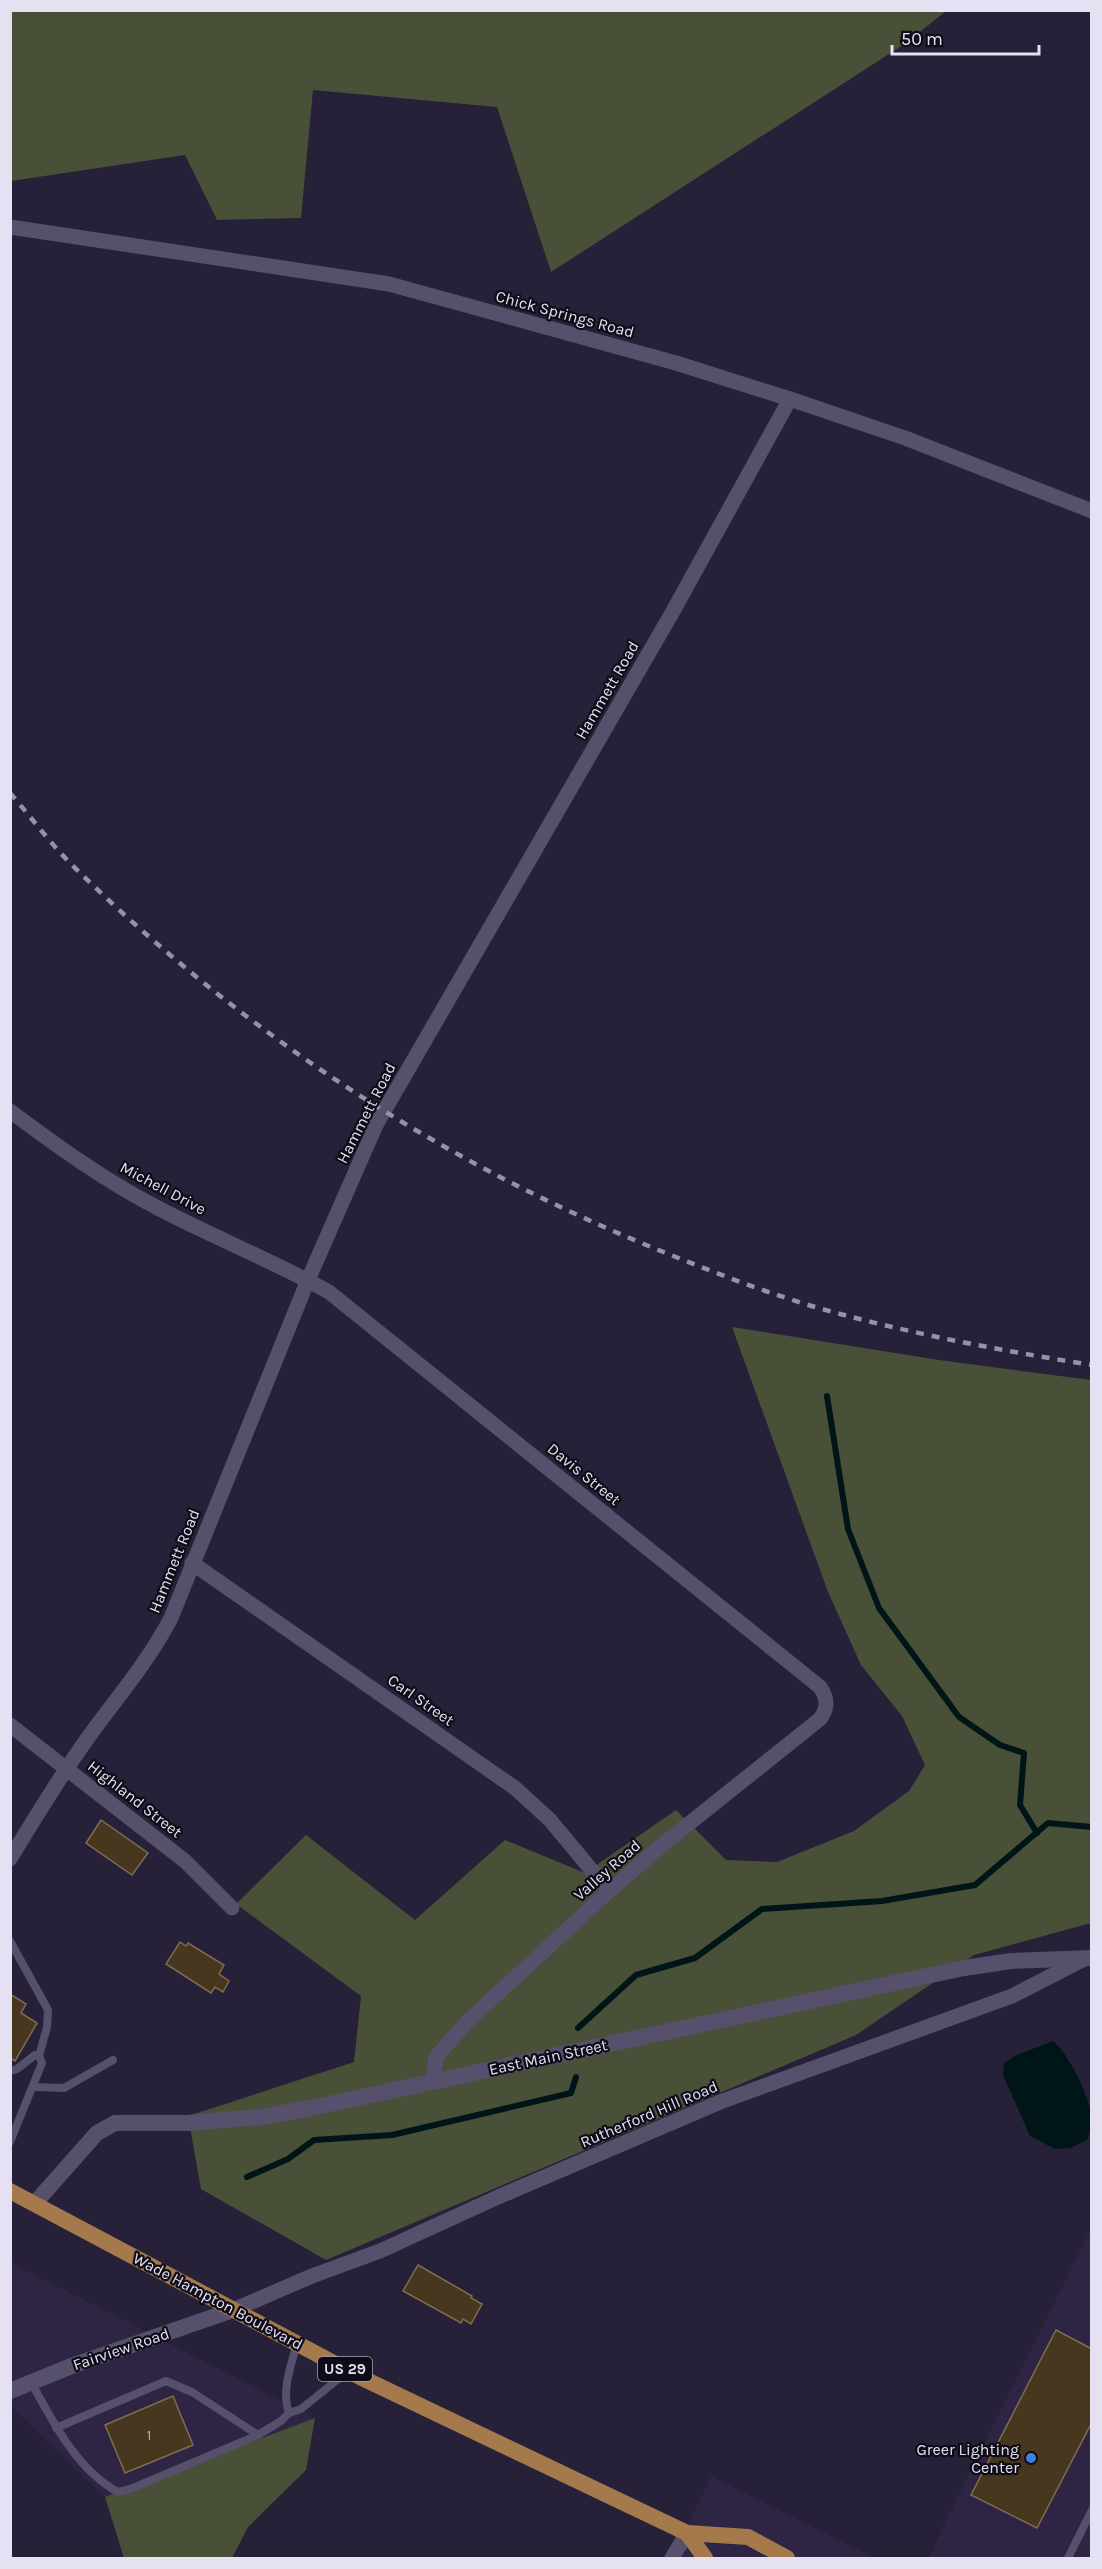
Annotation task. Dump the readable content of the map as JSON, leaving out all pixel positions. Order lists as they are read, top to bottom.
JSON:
{
  "streets": {
    "main road": ["Wade Hampton Boulevard", "US 29"],
    "street": [
      "Chick Springs Road",
      "Hammett Road",
      "Michell Drive",
      "Davis Street",
      "Carl Street",
      "Highland Street",
      "Valley Road",
      "East Main Street",
      "Rutherford Hill Road",
      "Fairview Road"
    ]
  },
  "crossings": [
    ["Chick Springs Road", "Hammett Road"],
    ["Hammett Road", "Michell Drive"],
    ["Hammett Road", "Davis Street"],
    ["Hammett Road", "Carl Street"],
    ["Hammett Road", "Highland Street"],
    ["Michell Drive", "Davis Street"],
    ["Davis Street", "Valley Road"],
    ["Carl Street", "Valley Road"],
    ["Valley Road", "East Main Street"],
    ["East Main Street", "Rutherford Hill Road"],
    ["East Main Street", "Wade Hampton Boulevard"],
    ["Rutherford Hill Road", "Wade Hampton Boulevard"],
    ["Rutherford Hill Road", "Fairview Road"],
    ["Wade Hampton Boulevard", "Fairview Road"]
  ],
  "places": ["Greer Lighting Center"],
  "house_numbers": ["1"],
  "scale_bar": "50 m"
}
